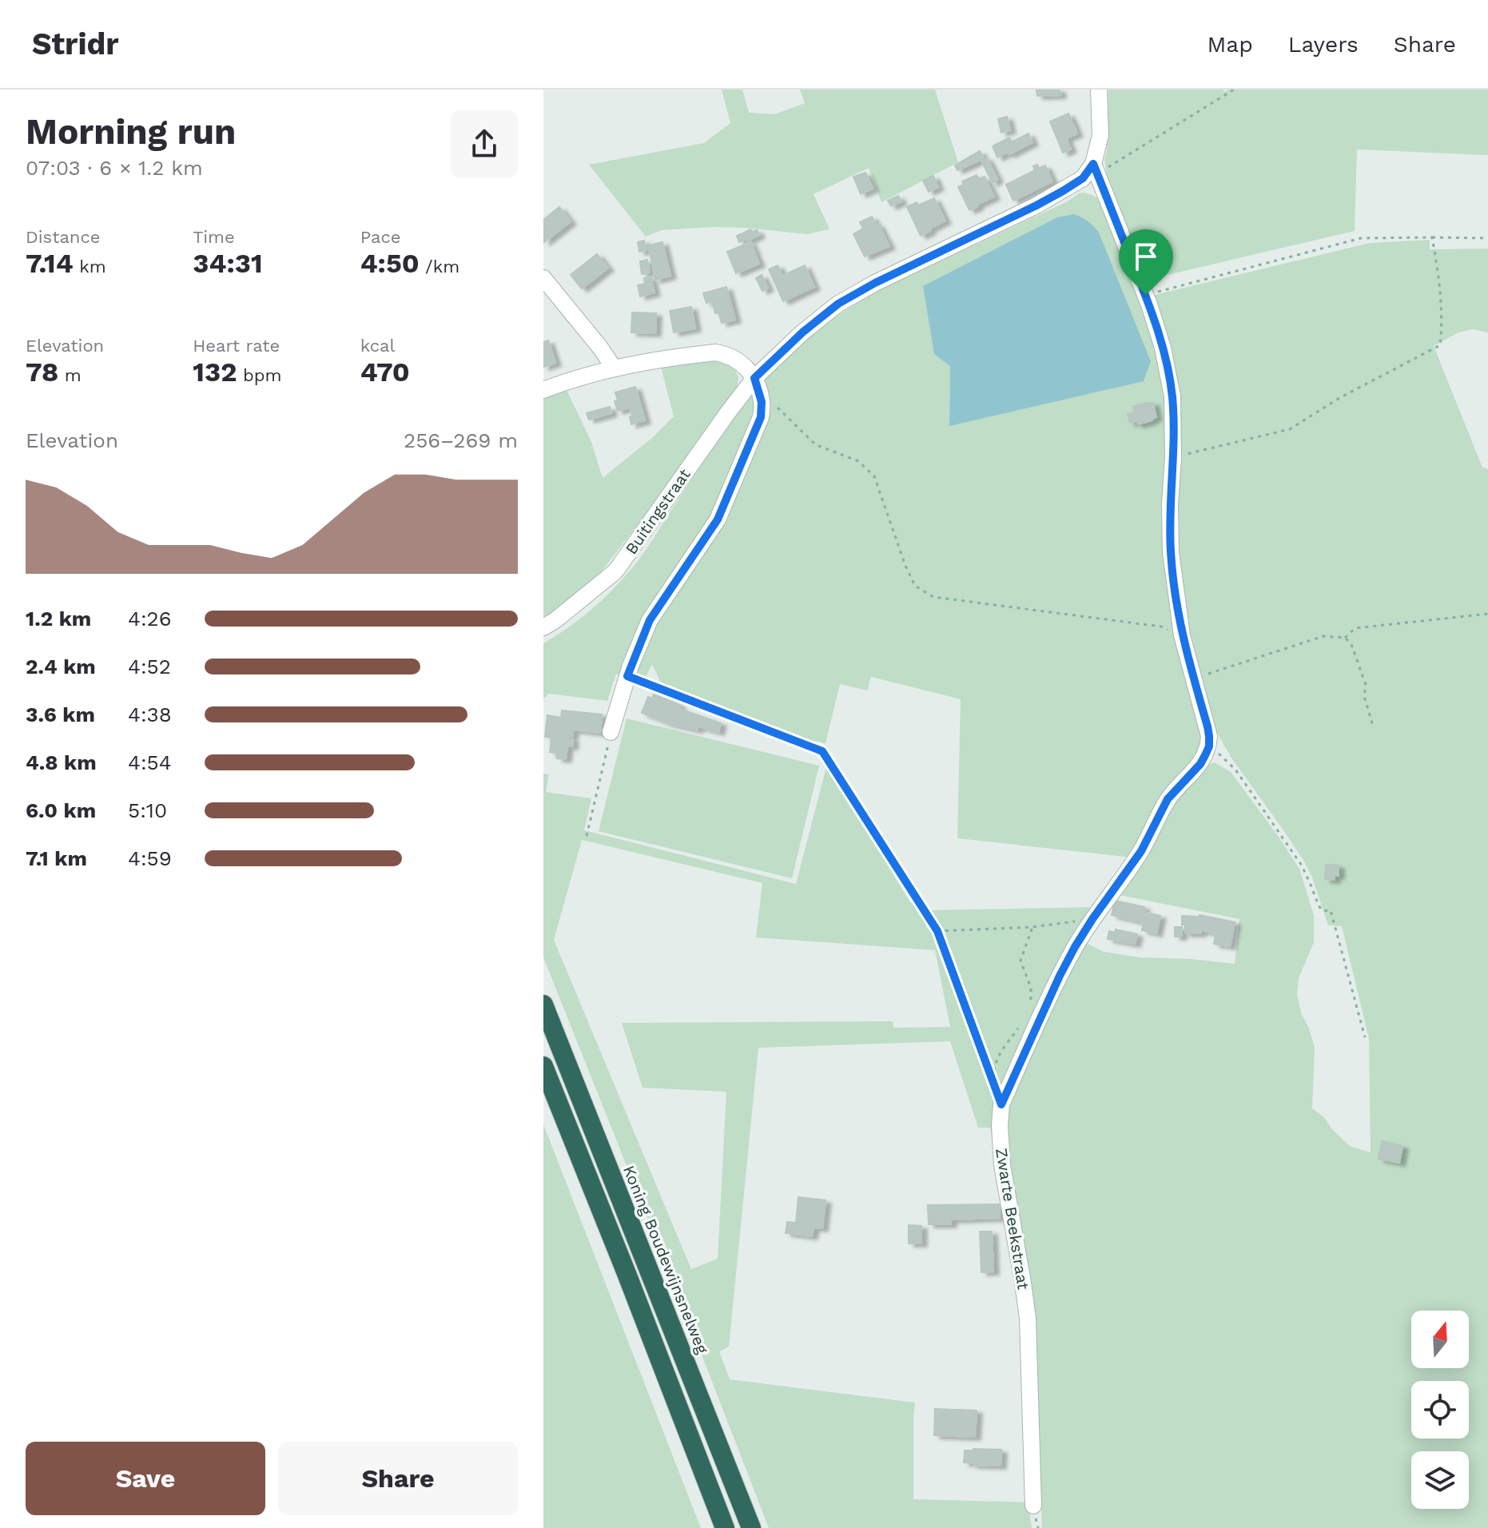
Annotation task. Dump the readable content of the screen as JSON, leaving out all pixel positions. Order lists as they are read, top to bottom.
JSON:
{
  "streets": {
    "highway": ["Koning Boudewijnsnelweg"],
    "street": ["Buitingstraat", "Zwarte Beekstraat"]
  },
  "north": "top",
  "page": {
    "header": "Stridr",
    "nav": ["Map", "Layers", "Share"],
    "heading": ["Morning run", "07:03 · 6 × 1.2 km"],
    "stats": [
      ["Distance", "7.14 km"],
      ["Time", "34:31"],
      ["Pace", "4:50 /km"],
      ["Elevation", "78 m"],
      ["Heart rate", "132 bpm"],
      ["kcal", "470"]
    ],
    "chart": ["Elevation", "256–269 m"],
    "list": [
      {
        "name": "1.2 km",
        "note": "4:26"
      },
      {
        "name": "2.4 km",
        "note": "4:52"
      },
      {
        "name": "3.6 km",
        "note": "4:38"
      },
      {
        "name": "4.8 km",
        "note": "4:54"
      },
      {
        "name": "6.0 km",
        "note": "5:10"
      },
      {
        "name": "7.1 km",
        "note": "4:59"
      }
    ],
    "buttons": ["Save", "Share"]
  }
}
